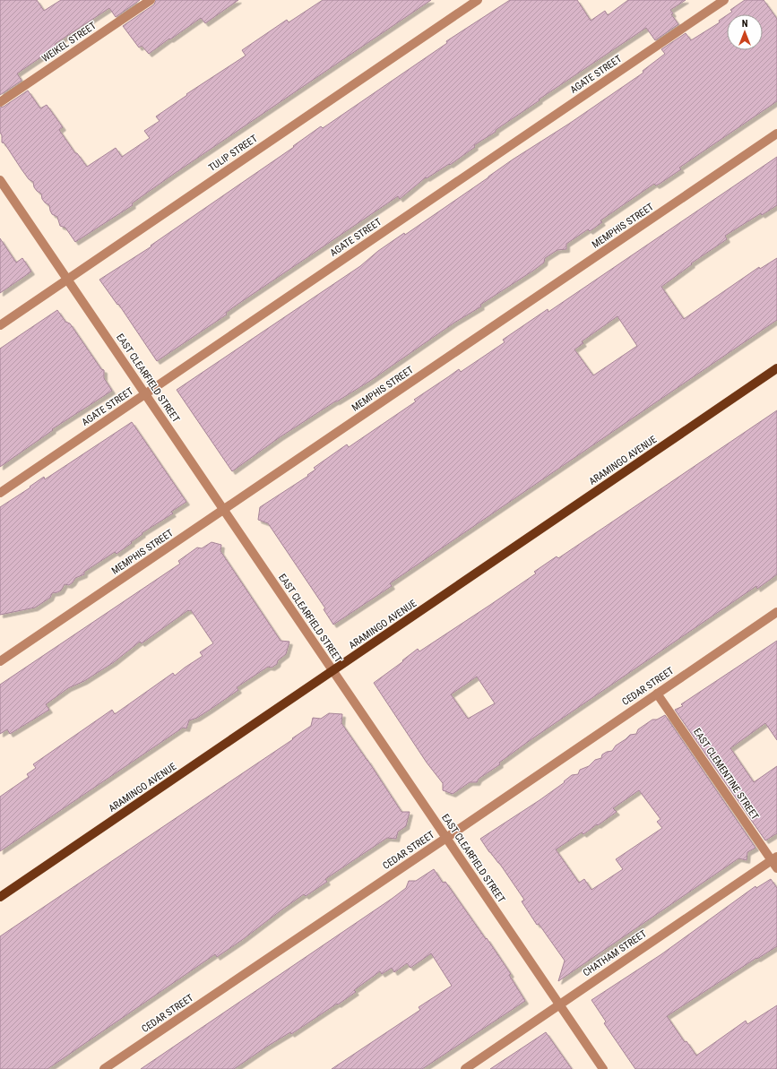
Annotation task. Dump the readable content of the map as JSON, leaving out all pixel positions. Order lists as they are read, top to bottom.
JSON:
{
  "streets": {
    "main road": ["ARAMINGO AVENUE"],
    "street": [
      "WEIKEL STREET",
      "AGATE STREET",
      "TULIP STREET",
      "MEMPHIS STREET",
      "EAST CLEARFIELD STREET",
      "CEDAR STREET",
      "EAST CLEMENTINE STREET",
      "CHATHAM STREET"
    ]
  },
  "crossings": [
    ["AGATE STREET", "EAST CLEARFIELD STREET"],
    ["TULIP STREET", "EAST CLEARFIELD STREET"],
    ["MEMPHIS STREET", "EAST CLEARFIELD STREET"],
    ["EAST CLEARFIELD STREET", "ARAMINGO AVENUE"],
    ["EAST CLEARFIELD STREET", "CEDAR STREET"],
    ["EAST CLEARFIELD STREET", "CHATHAM STREET"],
    ["CEDAR STREET", "EAST CLEMENTINE STREET"],
    ["EAST CLEMENTINE STREET", "CHATHAM STREET"]
  ],
  "north": "top"
}
